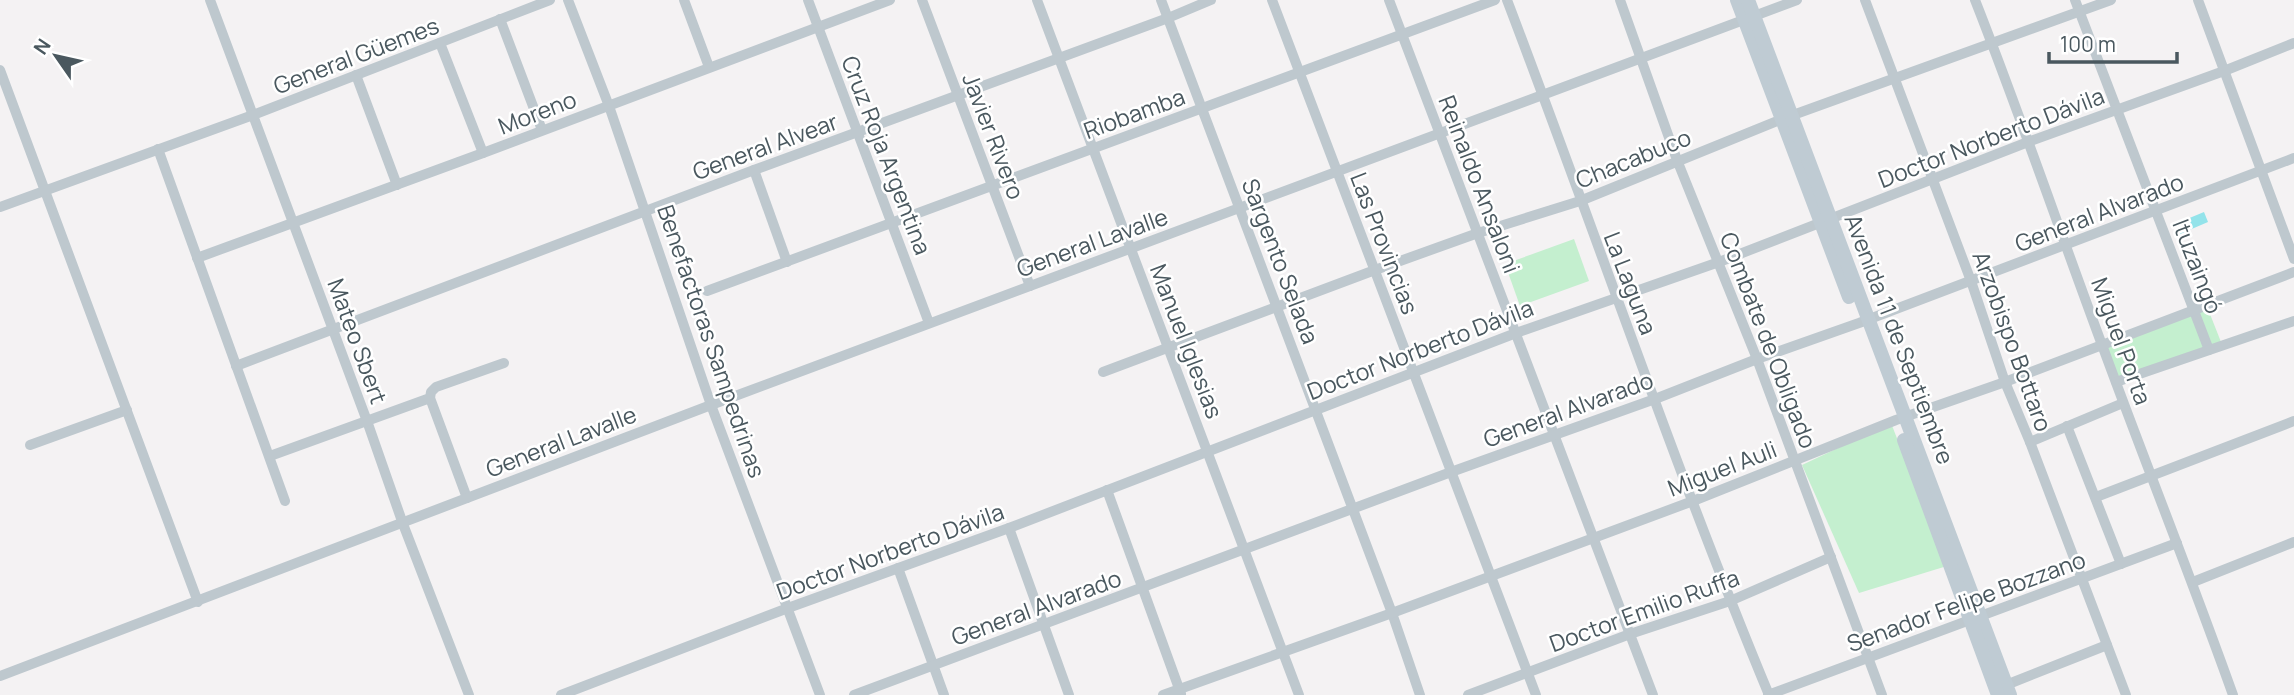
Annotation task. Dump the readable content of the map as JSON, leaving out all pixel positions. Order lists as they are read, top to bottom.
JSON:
{
  "streets": {
    "main road": ["Avenida 11 de Septiembre"],
    "street": [
      "General Güemes",
      "Moreno",
      "Riobamba",
      "Javier Rivero",
      "Doctor Norberto Dávila",
      "General Alvear",
      "Cruz Roja Argentina",
      "Chacabuco",
      "Reinaldo Ansaloni",
      "General Alvarado",
      "General Lavalle",
      "Las Provincias",
      "Sargento Selada",
      "Ituzaingó",
      "La Laguna",
      "Combate de Obligado",
      "Mateo Sbert",
      "Benefactoras Sampedrinas",
      "Manuel Iglesias",
      "Arzobispo Bottaro",
      "Miguel Porta",
      "Miguel Auli",
      "Senador Felipe Bozzano",
      "Doctor Emilio Ruffa"
    ]
  },
  "crossings": [
    ["General Güemes", "Mateo Sbert"],
    ["Moreno", "Cruz Roja Argentina"],
    ["Moreno", "Mateo Sbert"],
    ["Moreno", "Benefactoras Sampedrinas"],
    ["Riobamba", "Javier Rivero"],
    ["Riobamba", "Cruz Roja Argentina"],
    ["Riobamba", "Reinaldo Ansaloni"],
    ["Riobamba", "Las Provincias"],
    ["Riobamba", "Sargento Selada"],
    ["Riobamba", "Manuel Iglesias"],
    ["Javier Rivero", "General Alvear"],
    ["Javier Rivero", "General Lavalle"],
    ["Doctor Norberto Dávila", "Reinaldo Ansaloni"],
    ["Doctor Norberto Dávila", "Las Provincias"],
    ["Doctor Norberto Dávila", "Sargento Selada"],
    ["Doctor Norberto Dávila", "Ituzaingó"],
    ["Doctor Norberto Dávila", "La Laguna"],
    ["Doctor Norberto Dávila", "Avenida 11 de Septiembre"],
    ["Doctor Norberto Dávila", "Combate de Obligado"],
    ["Doctor Norberto Dávila", "Benefactoras Sampedrinas"],
    ["Doctor Norberto Dávila", "Manuel Iglesias"],
    ["Doctor Norberto Dávila", "Arzobispo Bottaro"],
    ["Doctor Norberto Dávila", "Miguel Porta"],
    ["General Alvear", "Cruz Roja Argentina"],
    ["General Alvear", "Sargento Selada"],
    ["General Alvear", "Mateo Sbert"],
    ["General Alvear", "Benefactoras Sampedrinas"],
    ["General Alvear", "Manuel Iglesias"],
    ["Cruz Roja Argentina", "General Lavalle"],
    ["Chacabuco", "Reinaldo Ansaloni"],
    ["Chacabuco", "Las Provincias"],
    ["Chacabuco", "Sargento Selada"],
    ["Chacabuco", "Ituzaingó"],
    ["Chacabuco", "La Laguna"],
    ["Chacabuco", "Avenida 11 de Septiembre"],
    ["Chacabuco", "Combate de Obligado"],
    ["Chacabuco", "Manuel Iglesias"],
    ["Chacabuco", "Arzobispo Bottaro"],
    ["Chacabuco", "Miguel Porta"],
    ["Reinaldo Ansaloni", "General Alvarado"],
    ["Reinaldo Ansaloni", "General Lavalle"],
    ["Reinaldo Ansaloni", "Miguel Auli"],
    ["Reinaldo Ansaloni", "Doctor Emilio Ruffa"],
    ["General Alvarado", "Las Provincias"],
    ["General Alvarado", "Sargento Selada"],
    ["General Alvarado", "Ituzaingó"],
    ["General Alvarado", "La Laguna"],
    ["General Alvarado", "Avenida 11 de Septiembre"],
    ["General Alvarado", "Combate de Obligado"],
    ["General Alvarado", "Manuel Iglesias"],
    ["General Alvarado", "Arzobispo Bottaro"],
    ["General Alvarado", "Miguel Porta"],
    ["General Lavalle", "Las Provincias"],
    ["General Lavalle", "Sargento Selada"],
    ["General Lavalle", "La Laguna"],
    ["General Lavalle", "Avenida 11 de Septiembre"],
    ["General Lavalle", "Combate de Obligado"],
    ["General Lavalle", "Mateo Sbert"],
    ["General Lavalle", "Benefactoras Sampedrinas"],
    ["General Lavalle", "Manuel Iglesias"],
    ["Las Provincias", "Miguel Auli"],
    ["Las Provincias", "Doctor Emilio Ruffa"],
    ["Sargento Selada", "Miguel Auli"],
    ["Ituzaingó", "Miguel Auli"],
    ["La Laguna", "Miguel Auli"],
    ["La Laguna", "Senador Felipe Bozzano"],
    ["La Laguna", "Doctor Emilio Ruffa"],
    ["Avenida 11 de Septiembre", "Miguel Auli"],
    ["Avenida 11 de Septiembre", "Senador Felipe Bozzano"],
    ["Combate de Obligado", "Miguel Auli"],
    ["Combate de Obligado", "Senador Felipe Bozzano"],
    ["Combate de Obligado", "Doctor Emilio Ruffa"],
    ["Manuel Iglesias", "Miguel Auli"],
    ["Arzobispo Bottaro", "Miguel Auli"],
    ["Arzobispo Bottaro", "Senador Felipe Bozzano"],
    ["Miguel Porta", "Miguel Auli"],
    ["Miguel Porta", "Senador Felipe Bozzano"]
  ],
  "scale_bar": "100 m",
  "north": "top left"
}
